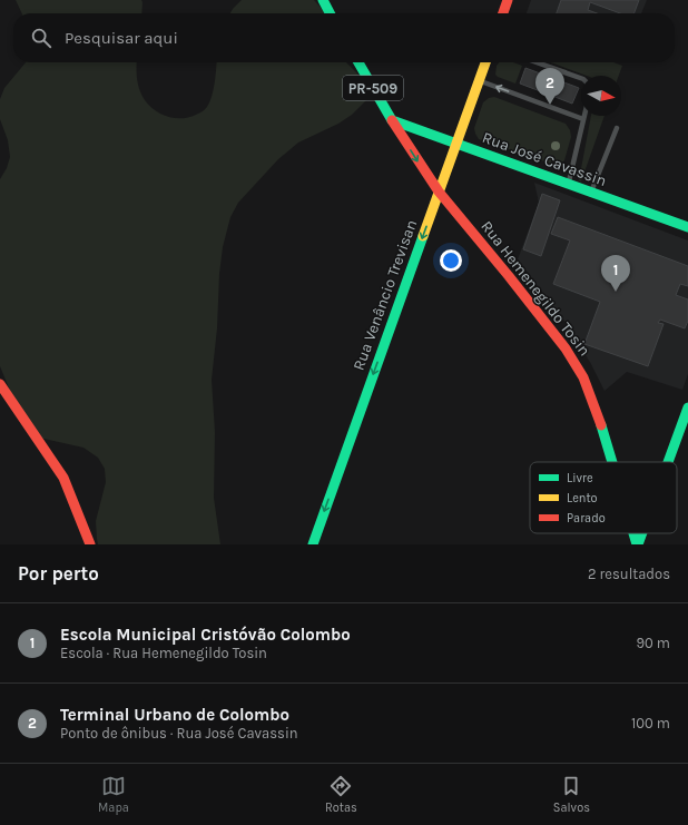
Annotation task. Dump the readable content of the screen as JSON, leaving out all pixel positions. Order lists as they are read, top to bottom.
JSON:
{
  "streets": {
    "main road": [
      "PR-509",
      "Rua José Cavassin",
      "Rua Hemenegildo Tosin",
      "Rua Venâncio Trevisan"
    ]
  },
  "crossings": [
    ["PR-509", "Rua José Cavassin"],
    ["PR-509", "Rua Hemenegildo Tosin"],
    ["Rua José Cavassin", "Rua Hemenegildo Tosin"],
    ["Rua José Cavassin", "Rua Venâncio Trevisan"],
    ["Rua Hemenegildo Tosin", "Rua Venâncio Trevisan"]
  ],
  "one_way": ["Rua Venâncio Trevisan"],
  "legend": ["Livre", "Lento", "Parado"],
  "north": "right",
  "page": {
    "search": "Pesquisar aqui",
    "pins": ["2", "1"],
    "heading": ["Por perto", "2 resultados"],
    "list": [
      {
        "mark": "1",
        "name": "Escola Municipal Cristóvão Colombo",
        "note": "Escola · Rua Hemenegildo Tosin",
        "value": "90 m"
      },
      {
        "mark": "2",
        "name": "Terminal Urbano de Colombo",
        "note": "Ponto de ônibus · Rua José Cavassin",
        "value": "100 m"
      }
    ],
    "nav": ["Mapa", "Rotas", "Salvos"]
  }
}
